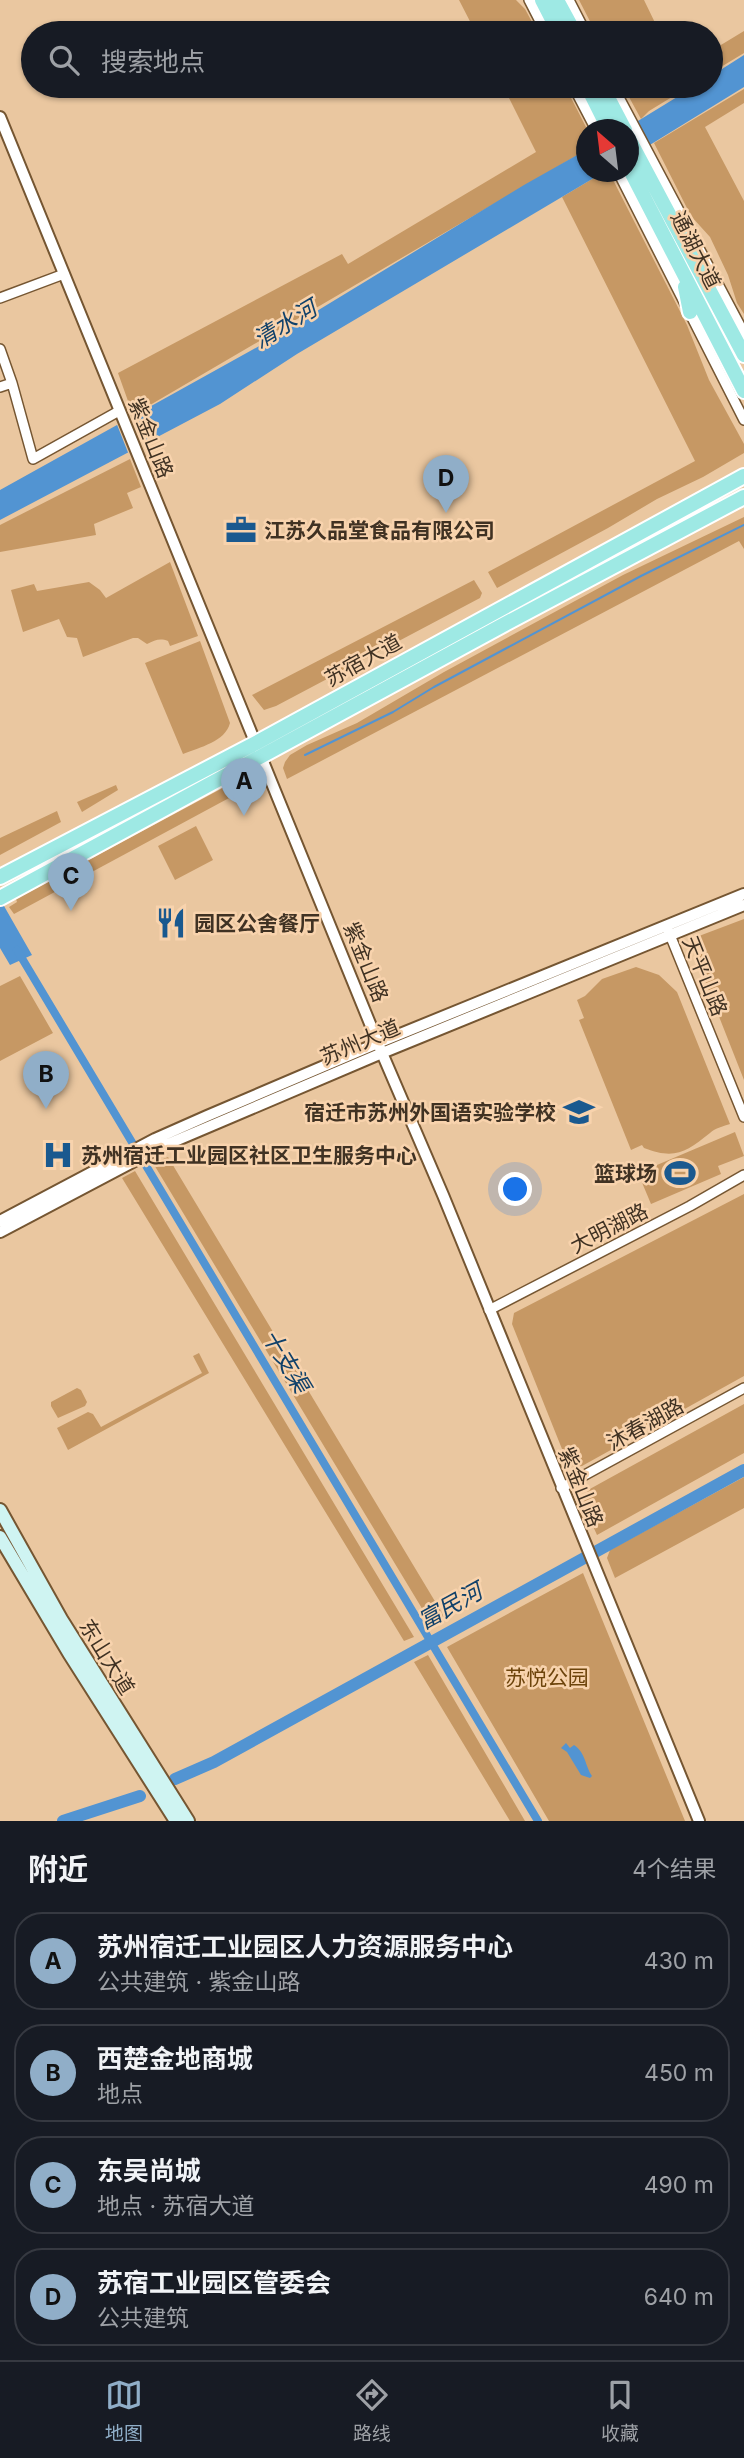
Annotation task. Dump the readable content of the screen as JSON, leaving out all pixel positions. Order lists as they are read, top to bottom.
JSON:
{
  "streets": {
    "main road": ["通湖大道", "苏宿大道", "东山大道"],
    "street": [
      "紫金山路",
      "天平山路",
      "苏州大道",
      "大明湖路",
      "沐春湖路"
    ]
  },
  "crossings": [
    ["紫金山路", "苏宿大道"],
    ["紫金山路", "苏州大道"],
    ["紫金山路", "大明湖路"],
    ["紫金山路", "沐春湖路"],
    ["天平山路", "苏州大道"]
  ],
  "water": ["清水河", "十支渠", "富民河"],
  "parks": ["苏悦公园"],
  "places": {
    "office": ["江苏久品堂食品有限公司"],
    "restaurant": ["园区公舍餐厅"],
    "school or university": ["宿迁市苏州外国语实验学校"],
    "hospital": ["苏州宿迁工业园区社区卫生服务中心"],
    "sports": ["篮球场"]
  },
  "north": "top left",
  "page": {
    "search": "搜索地点",
    "pins": [
      "D",
      "A",
      "C",
      "B"
    ],
    "heading": ["附近", "4个结果"],
    "list": [
      {
        "mark": "A",
        "name": "苏州宿迁工业园区人力资源服务中心",
        "note": "公共建筑 · 紫金山路",
        "value": "430 m"
      },
      {
        "mark": "B",
        "name": "西楚金地商城",
        "note": "地点",
        "value": "450 m"
      },
      {
        "mark": "C",
        "name": "东吴尚城",
        "note": "地点 · 苏宿大道",
        "value": "490 m"
      },
      {
        "mark": "D",
        "name": "苏宿工业园区管委会",
        "note": "公共建筑",
        "value": "640 m"
      }
    ],
    "nav": ["地图", "路线", "收藏"]
  }
}
